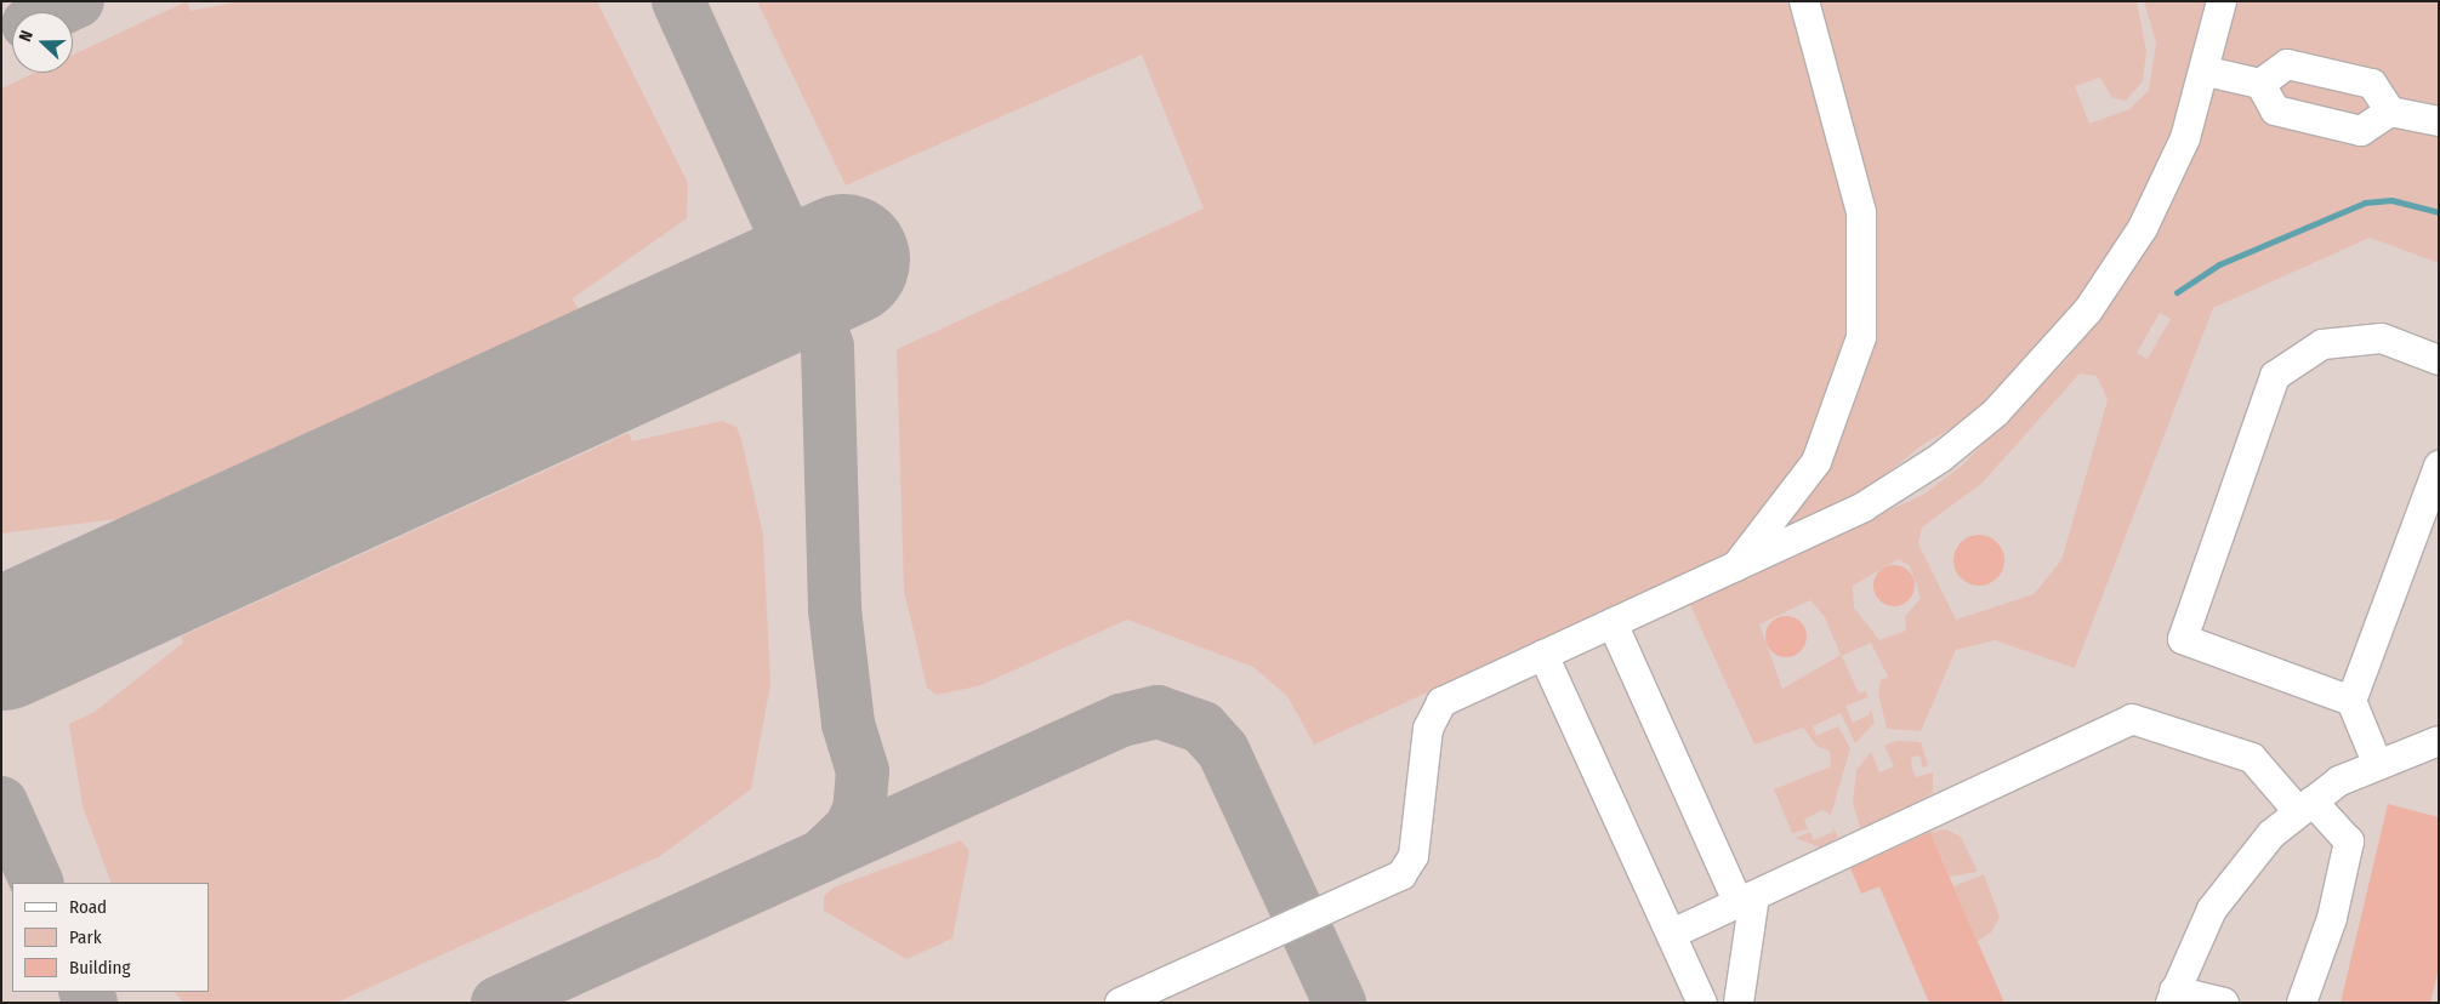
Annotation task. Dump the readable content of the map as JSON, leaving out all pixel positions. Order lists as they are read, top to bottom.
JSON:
{
  "legend": ["Road", "Park", "Building"],
  "north": "left"
}
